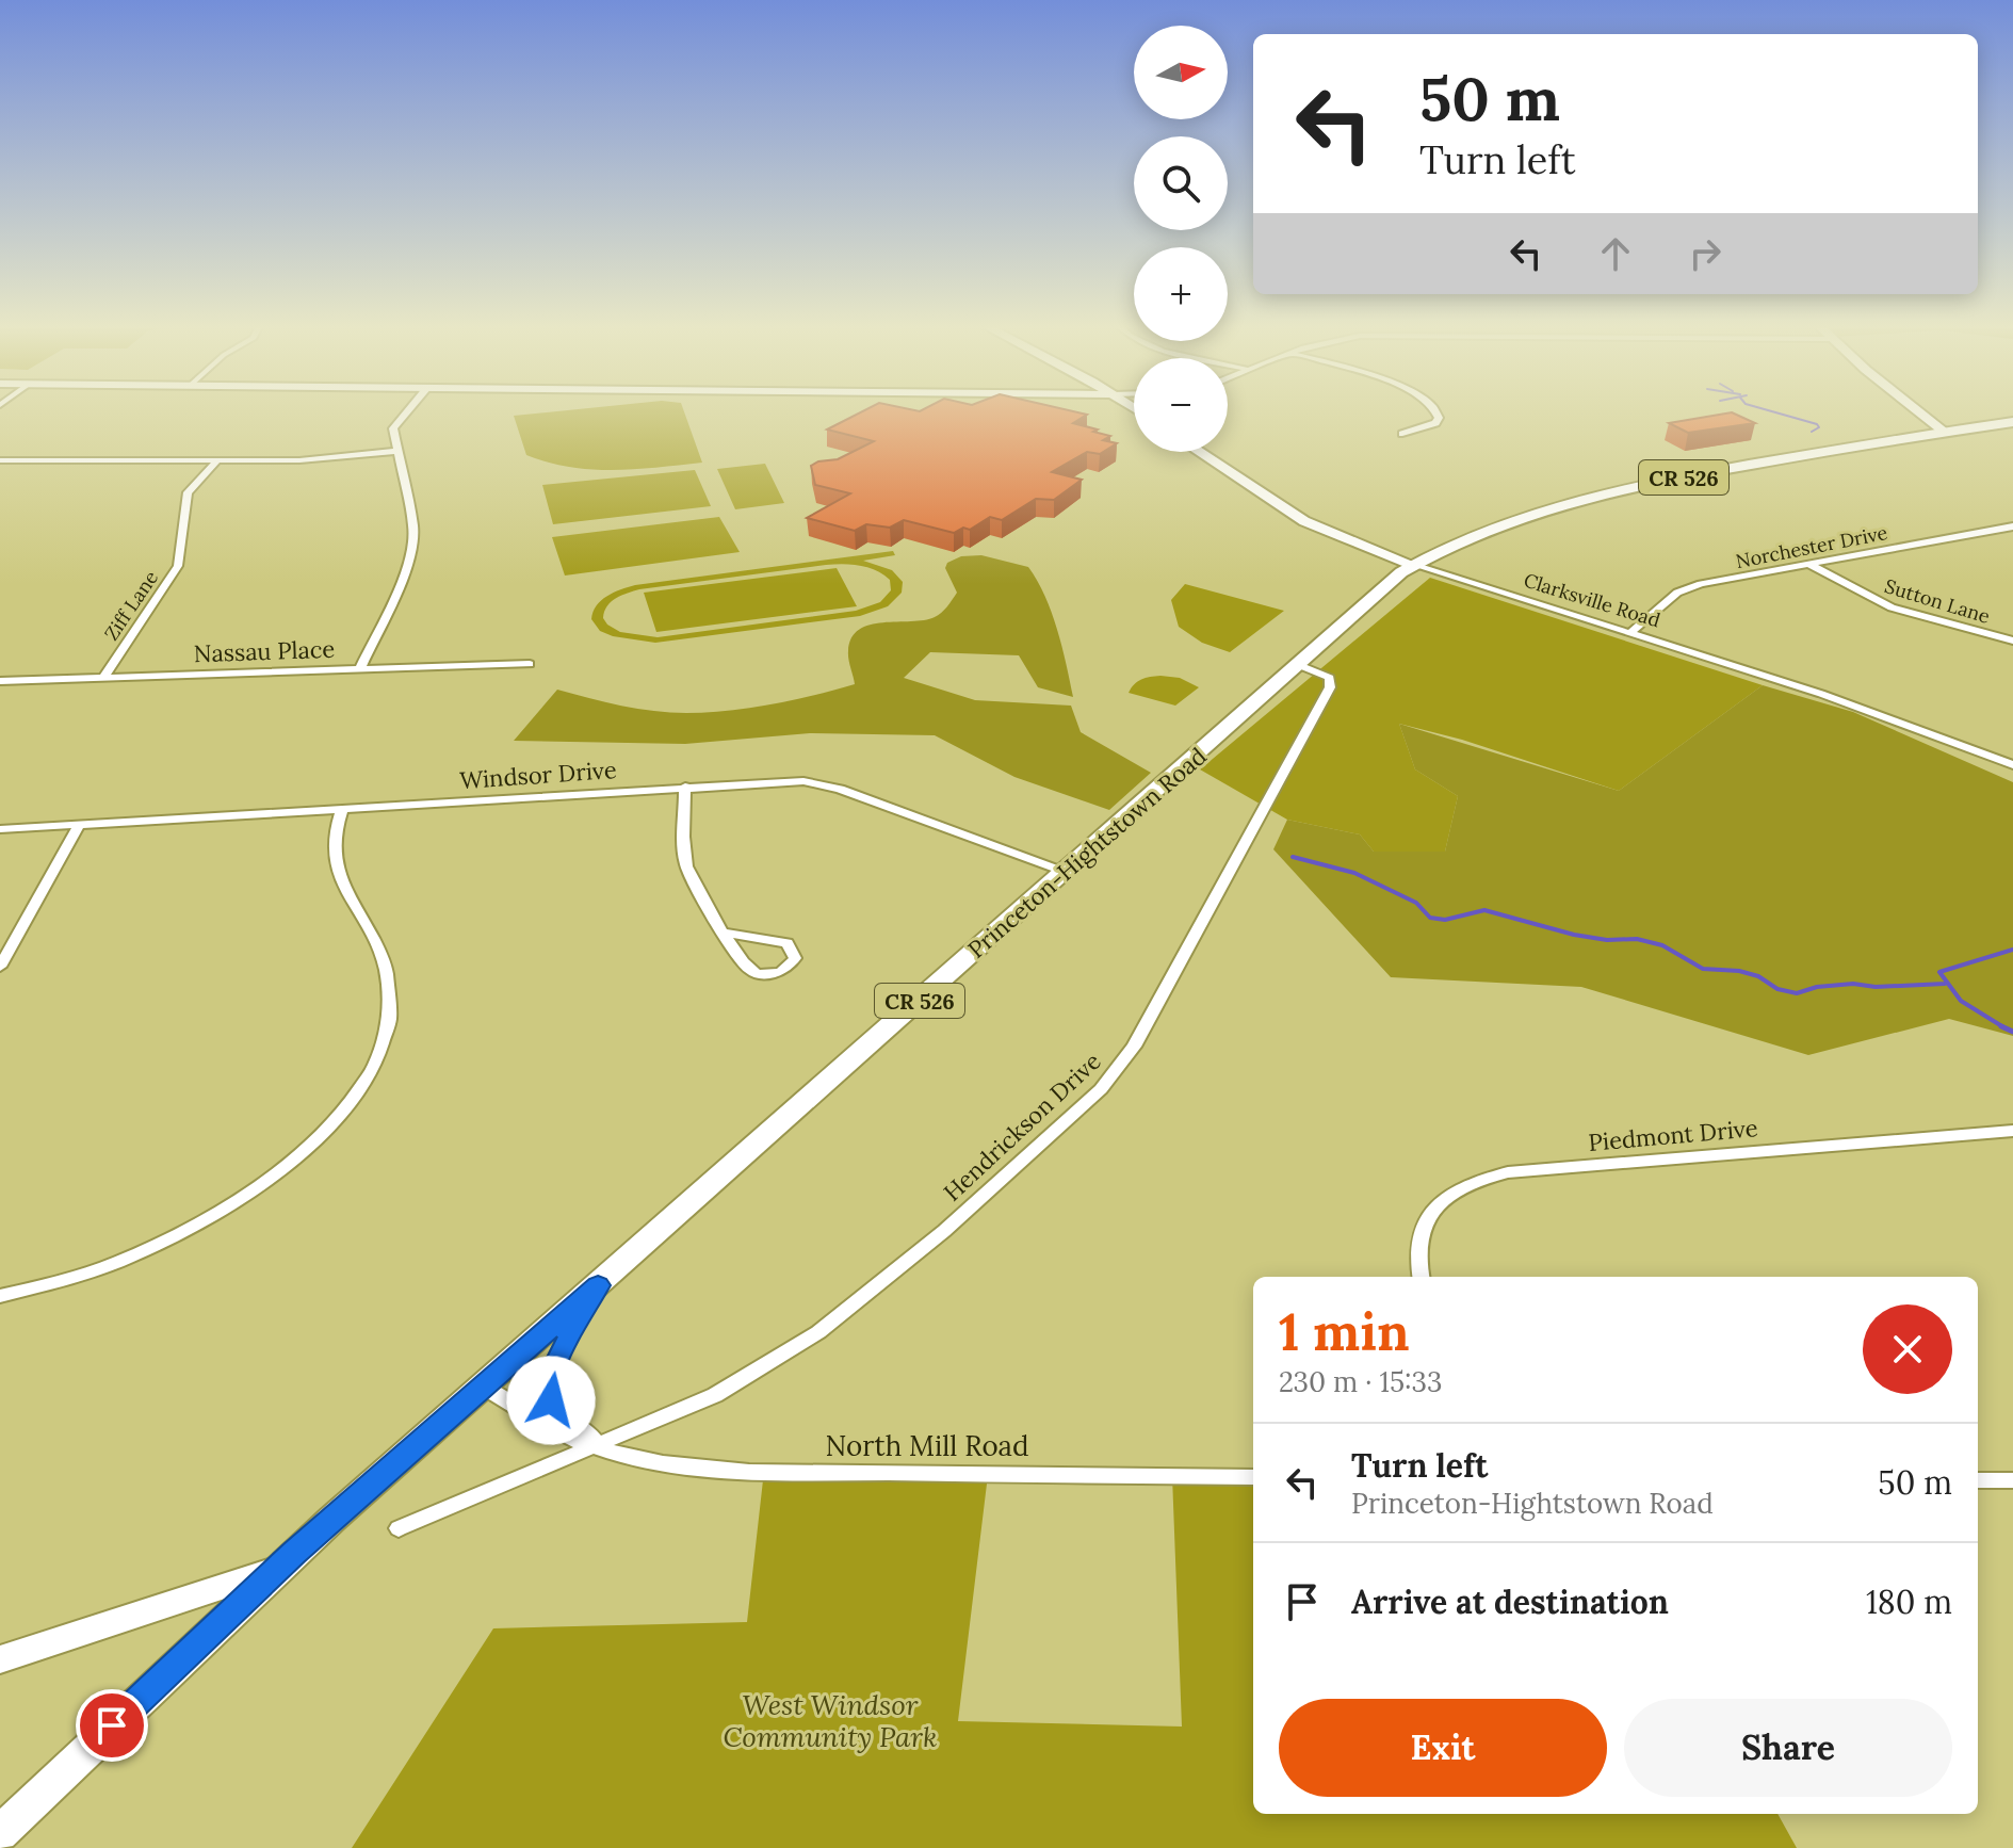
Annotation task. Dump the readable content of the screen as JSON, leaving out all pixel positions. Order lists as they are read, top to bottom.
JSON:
{
  "streets": {
    "main road": ["CR 526", "Princeton-Hightstown Road"],
    "street": [
      "Norchester Drive",
      "Clarksville Road",
      "Sutton Lane",
      "Ziff Lane",
      "Nassau Place",
      "Windsor Drive",
      "Hendrickson Drive",
      "Piedmont Drive",
      "North Mill Road"
    ]
  },
  "crossings": [
    ["CR 526", "Princeton-Hightstown Road"],
    ["Norchester Drive", "Clarksville Road"],
    ["Norchester Drive", "Sutton Lane"],
    ["Clarksville Road", "Princeton-Hightstown Road"],
    ["Ziff Lane", "Nassau Place"],
    ["Windsor Drive", "Princeton-Hightstown Road"],
    ["Princeton-Hightstown Road", "Hendrickson Drive"],
    ["Princeton-Hightstown Road", "North Mill Road"],
    ["Hendrickson Drive", "North Mill Road"]
  ],
  "parks": ["West Windsor Community Park"],
  "north": "right",
  "page": {
    "map_buttons": ["+", "−"],
    "turn": ["50 m", "Turn left"],
    "heading": ["1 min", "230 m · 15:33"],
    "list": [
      {
        "name": "Turn left",
        "note": "Princeton-Hightstown Road",
        "value": "50 m"
      },
      {
        "name": "Arrive at destination",
        "value": "180 m"
      }
    ],
    "buttons": ["Exit", "Share"]
  }
}
